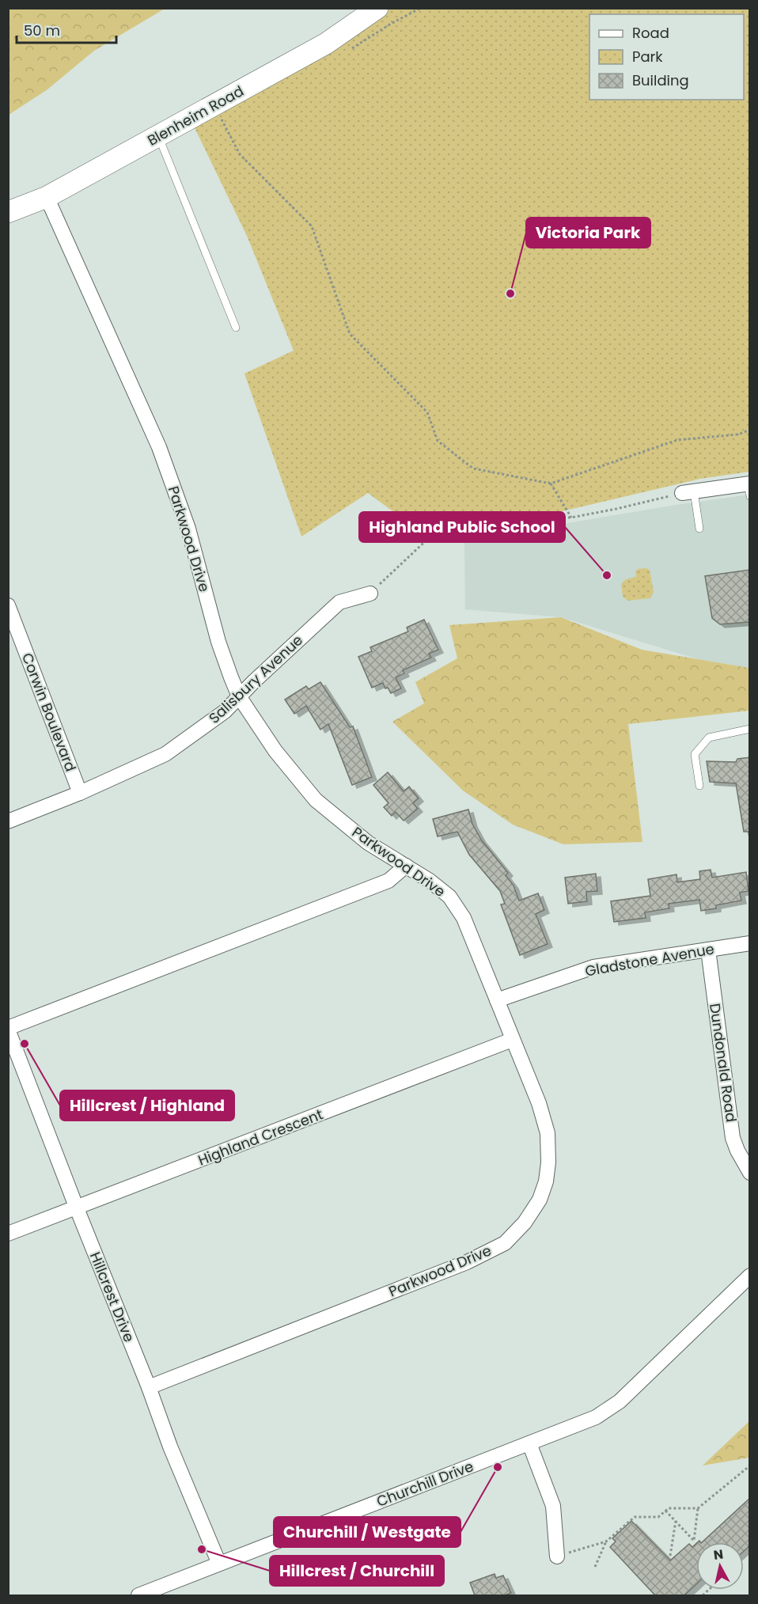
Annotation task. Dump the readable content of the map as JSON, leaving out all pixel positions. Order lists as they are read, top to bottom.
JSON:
{
  "streets": {
    "main road": ["Blenheim Road"],
    "street": [
      "Parkwood Drive",
      "Salisbury Avenue",
      "Corwin Boulevard",
      "Gladstone Avenue",
      "Dundonald Road",
      "Highland Crescent",
      "Hillcrest Drive",
      "Churchill Drive"
    ]
  },
  "crossings": [
    ["Blenheim Road", "Parkwood Drive"],
    ["Parkwood Drive", "Salisbury Avenue"],
    ["Parkwood Drive", "Gladstone Avenue"],
    ["Parkwood Drive", "Highland Crescent"],
    ["Parkwood Drive", "Hillcrest Drive"],
    ["Salisbury Avenue", "Corwin Boulevard"],
    ["Gladstone Avenue", "Dundonald Road"],
    ["Highland Crescent", "Hillcrest Drive"],
    ["Hillcrest Drive", "Churchill Drive"]
  ],
  "places": [
    "Victoria Park",
    "Highland Public School",
    "Hillcrest / Highland",
    "Churchill / Westgate",
    "Hillcrest / Churchill"
  ],
  "legend": ["Road", "Park", "Building"],
  "scale_bar": "50 m",
  "north": "top"
}
